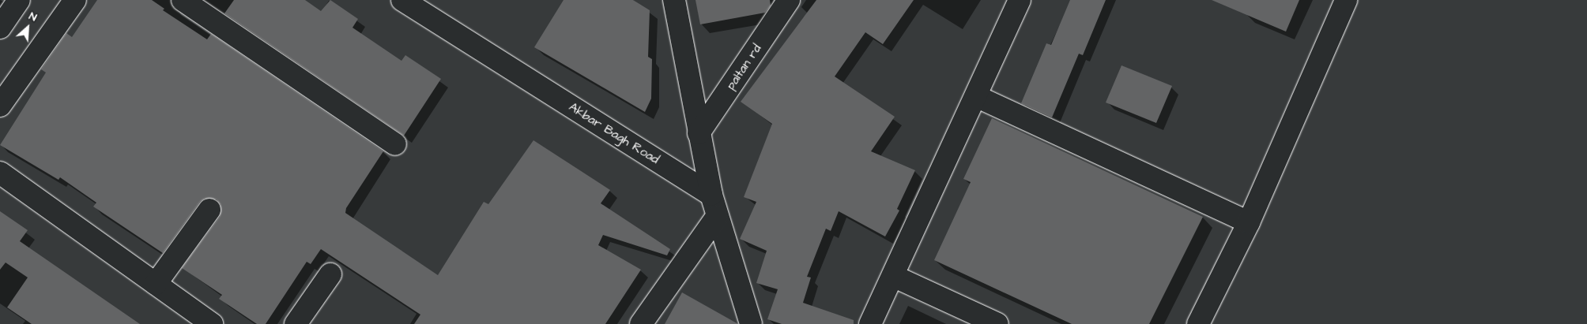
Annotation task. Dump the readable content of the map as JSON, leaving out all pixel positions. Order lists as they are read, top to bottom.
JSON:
{
  "streets": {
    "street": ["paltan rd", "Akbar Bagh Road"]
  },
  "north": "top right"
}
